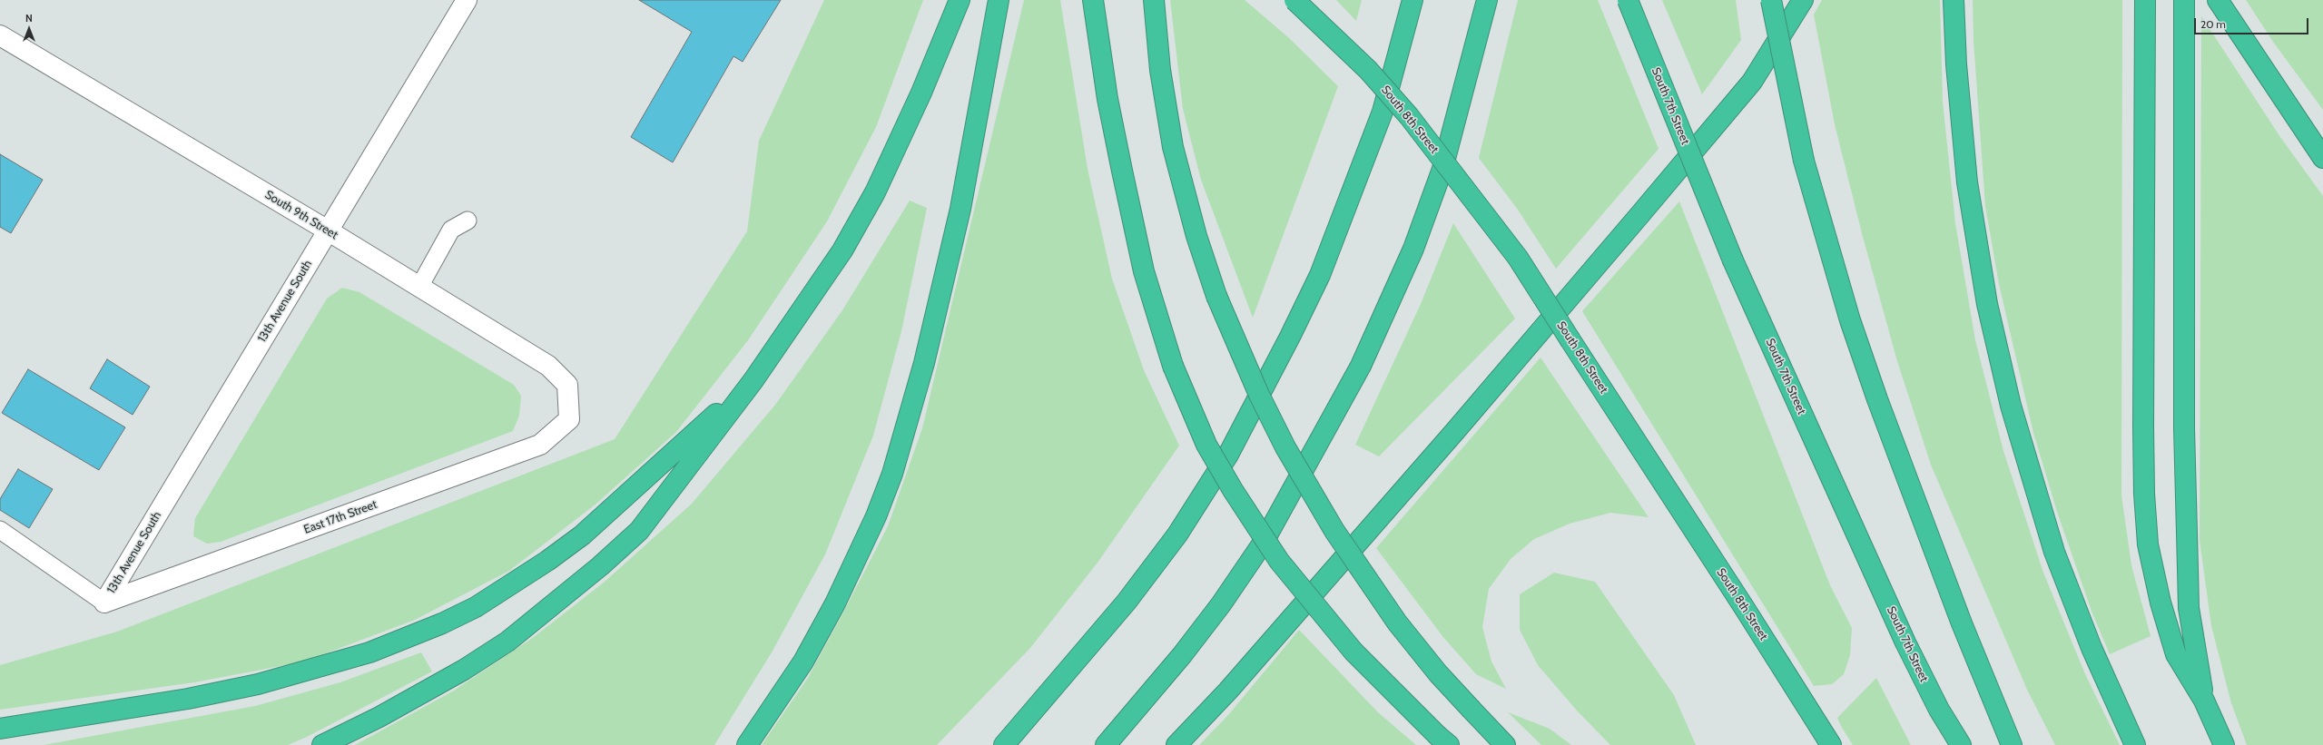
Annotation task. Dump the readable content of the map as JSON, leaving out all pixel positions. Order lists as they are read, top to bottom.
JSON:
{
  "streets": {
    "highway": ["South 7th Street", "South 8th Street"],
    "street": ["South 9th Street", "13th Avenue South", "East 17th Street"]
  },
  "crossings": [
    ["South 9th Street", "13th Avenue South"],
    ["South 9th Street", "East 17th Street"],
    ["13th Avenue South", "East 17th Street"]
  ],
  "scale_bar": "20 m",
  "north": "top"
}
